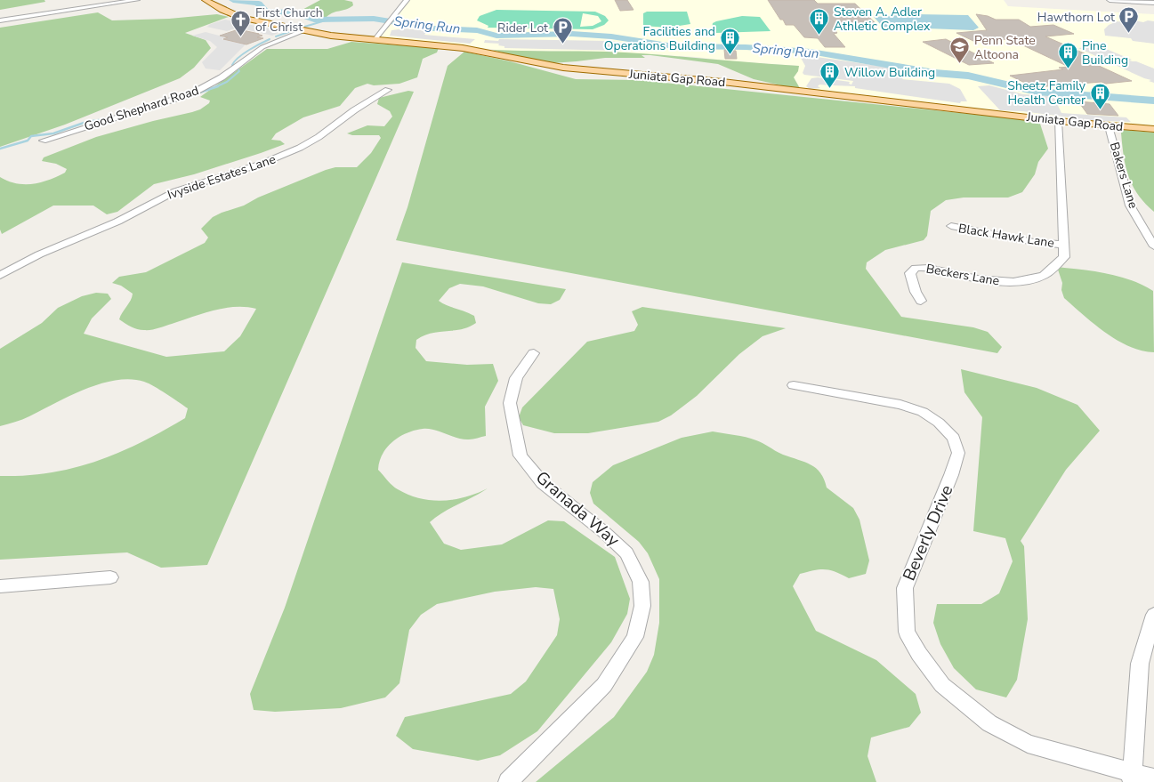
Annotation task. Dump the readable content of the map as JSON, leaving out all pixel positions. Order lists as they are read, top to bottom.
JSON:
{
  "streets": {
    "main road": ["Juniata Gap Road"],
    "street": [
      "Good Shephard Road",
      "Bakers Lane",
      "Ivyside Estates Lane",
      "Black Hawk Lane",
      "Beckers Lane",
      "Granada Way",
      "Beverly Drive"
    ]
  },
  "crossings": [
    ["Juniata Gap Road", "Good Shephard Road"],
    ["Juniata Gap Road", "Bakers Lane"],
    ["Juniata Gap Road", "Beckers Lane"],
    ["Black Hawk Lane", "Beckers Lane"]
  ],
  "water": ["Spring Run"],
  "places": {
    "parking": ["Hawthorn Lot", "Rider Lot"],
    "building": [
      "Steven A. Adler Athletic Complex",
      "Facilities and Operations Building",
      "Pine Building",
      "Willow Building",
      "Sheetz Family Health Center"
    ],
    "church": ["First Church of Christ"],
    "school or university": ["Penn State Altoona"]
  }
}
